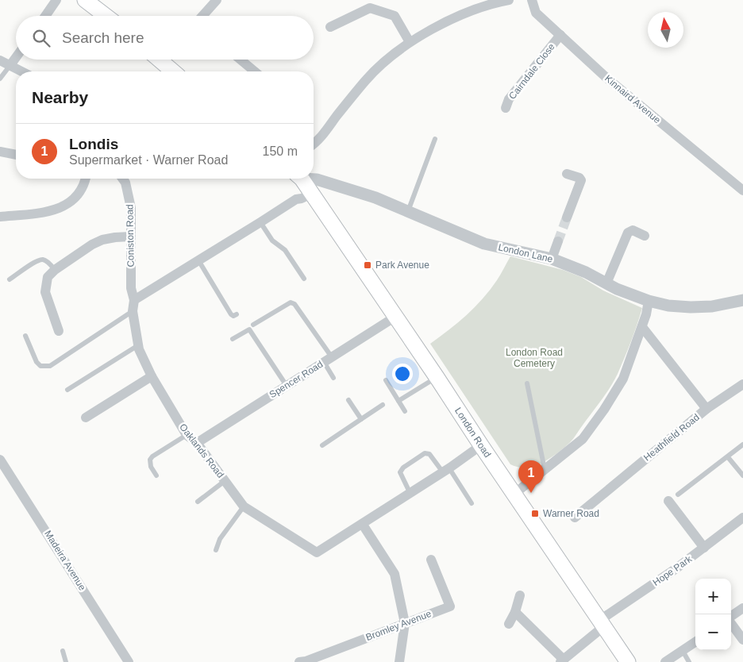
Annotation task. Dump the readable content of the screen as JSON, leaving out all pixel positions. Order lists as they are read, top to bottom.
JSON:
{
  "streets": {
    "main road": ["London Road"],
    "street": [
      "Cairndale Close",
      "Kinnaird Avenue",
      "Coniston Road",
      "London Lane",
      "Spencer Road",
      "Heathfield Road",
      "Oaklands Road",
      "Madeira Avenue",
      "Hope Park",
      "Bromley Avenue"
    ]
  },
  "crossings": [
    ["Cairndale Close", "Kinnaird Avenue"],
    ["Coniston Road", "Oaklands Road"],
    ["Spencer Road", "London Road"],
    ["Spencer Road", "Oaklands Road"],
    ["London Road", "Oaklands Road"],
    ["London Road", "Hope Park"]
  ],
  "parks": ["London Road Cemetery"],
  "places": {
    "transit": ["Park Avenue", "Warner Road"]
  },
  "north": "top",
  "page": {
    "search": "Search here",
    "heading": "Nearby",
    "list": [
      {
        "mark": "1",
        "name": "Londis",
        "note": "Supermarket · Warner Road",
        "value": "150 m"
      }
    ],
    "pins": "1",
    "map_buttons": ["+", "−"]
  }
}
